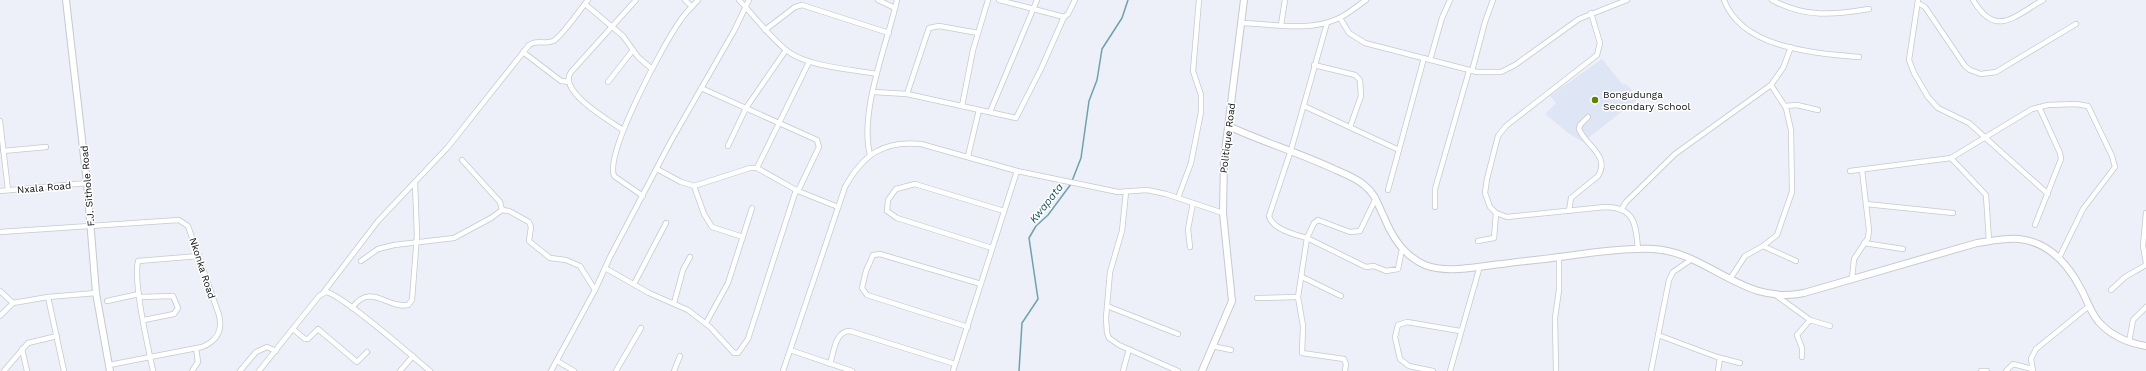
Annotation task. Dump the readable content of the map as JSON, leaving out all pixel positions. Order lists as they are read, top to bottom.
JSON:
{
  "streets": {
    "street": [
      "Politique Road",
      "F.J. Sithole Road",
      "Nxala Road",
      "Nkonka Road"
    ]
  },
  "crossings": [
    ["F.J. Sithole Road", "Nxala Road"],
    ["F.J. Sithole Road", "Nkonka Road"]
  ],
  "water": ["Kwapata"],
  "places": ["Bongudunga Secondary School"]
}
